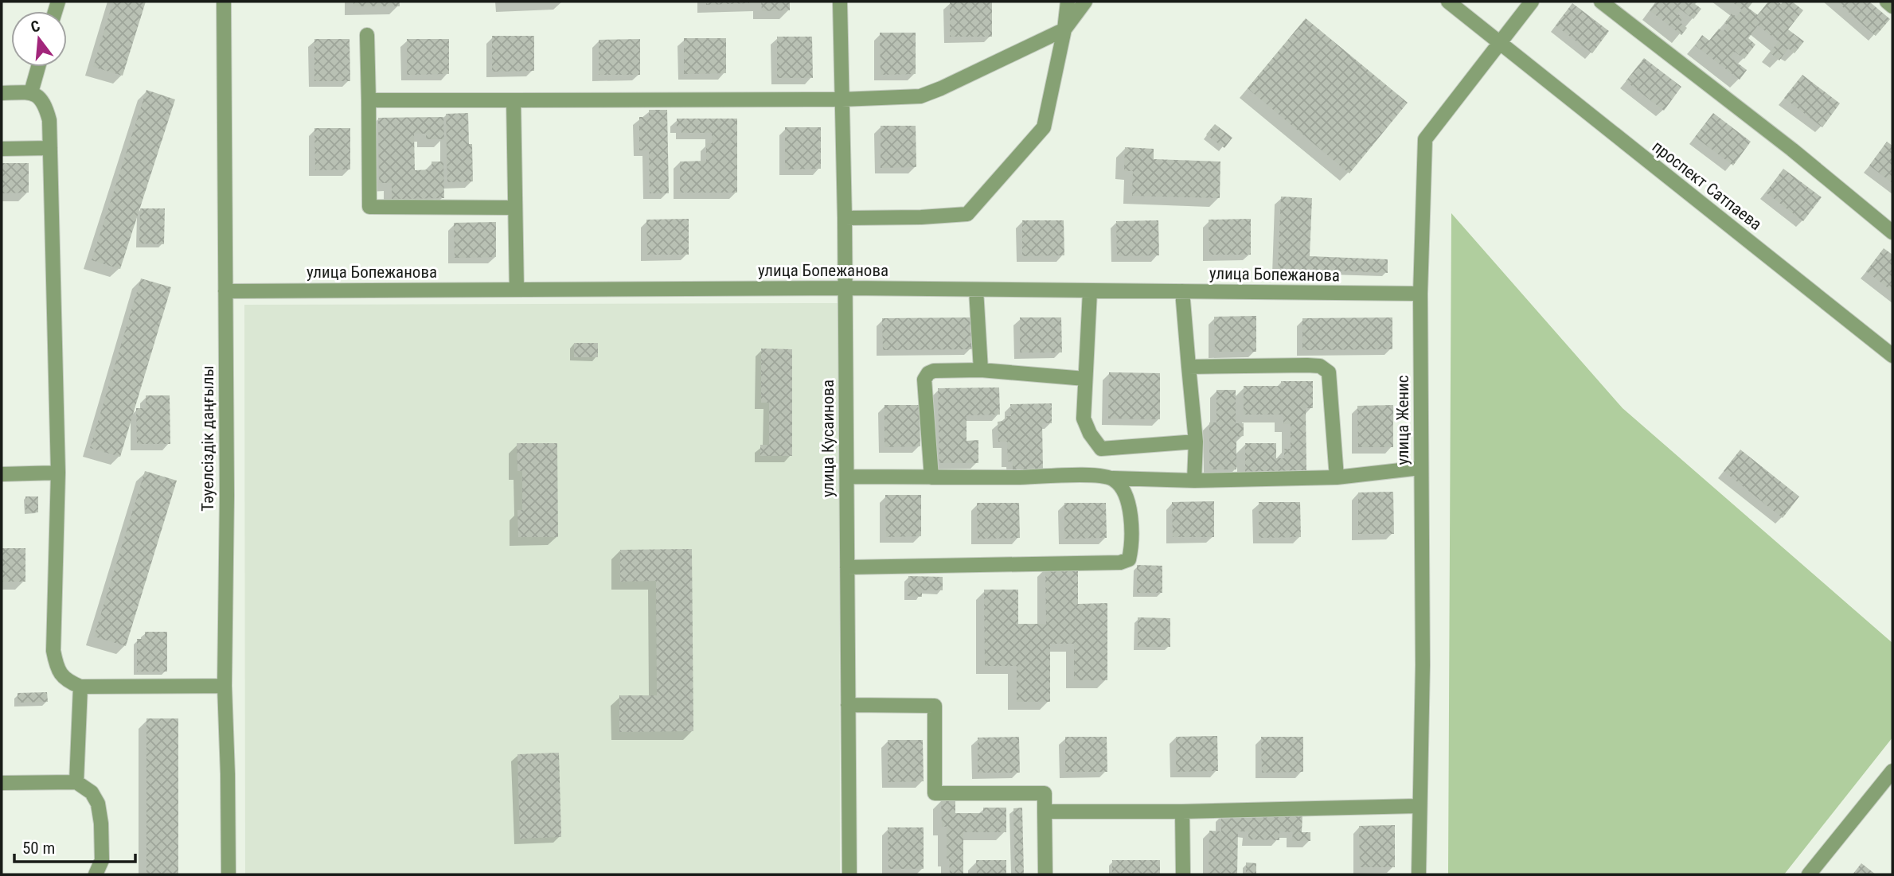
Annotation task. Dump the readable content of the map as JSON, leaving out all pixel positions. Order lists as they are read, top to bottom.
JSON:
{
  "streets": {
    "street": [
      "проспект Сатпаева",
      "улица Бопежанова",
      "улица Женис",
      "Тәуелсіздік даңғылы",
      "улица Кусаинова"
    ]
  },
  "crossings": [
    ["проспект Сатпаева", "улица Женис"],
    ["улица Бопежанова", "улица Женис"],
    ["улица Бопежанова", "Тәуелсіздік даңғылы"],
    ["улица Бопежанова", "улица Кусаинова"]
  ],
  "scale_bar": "50 m",
  "north": "top"
}
